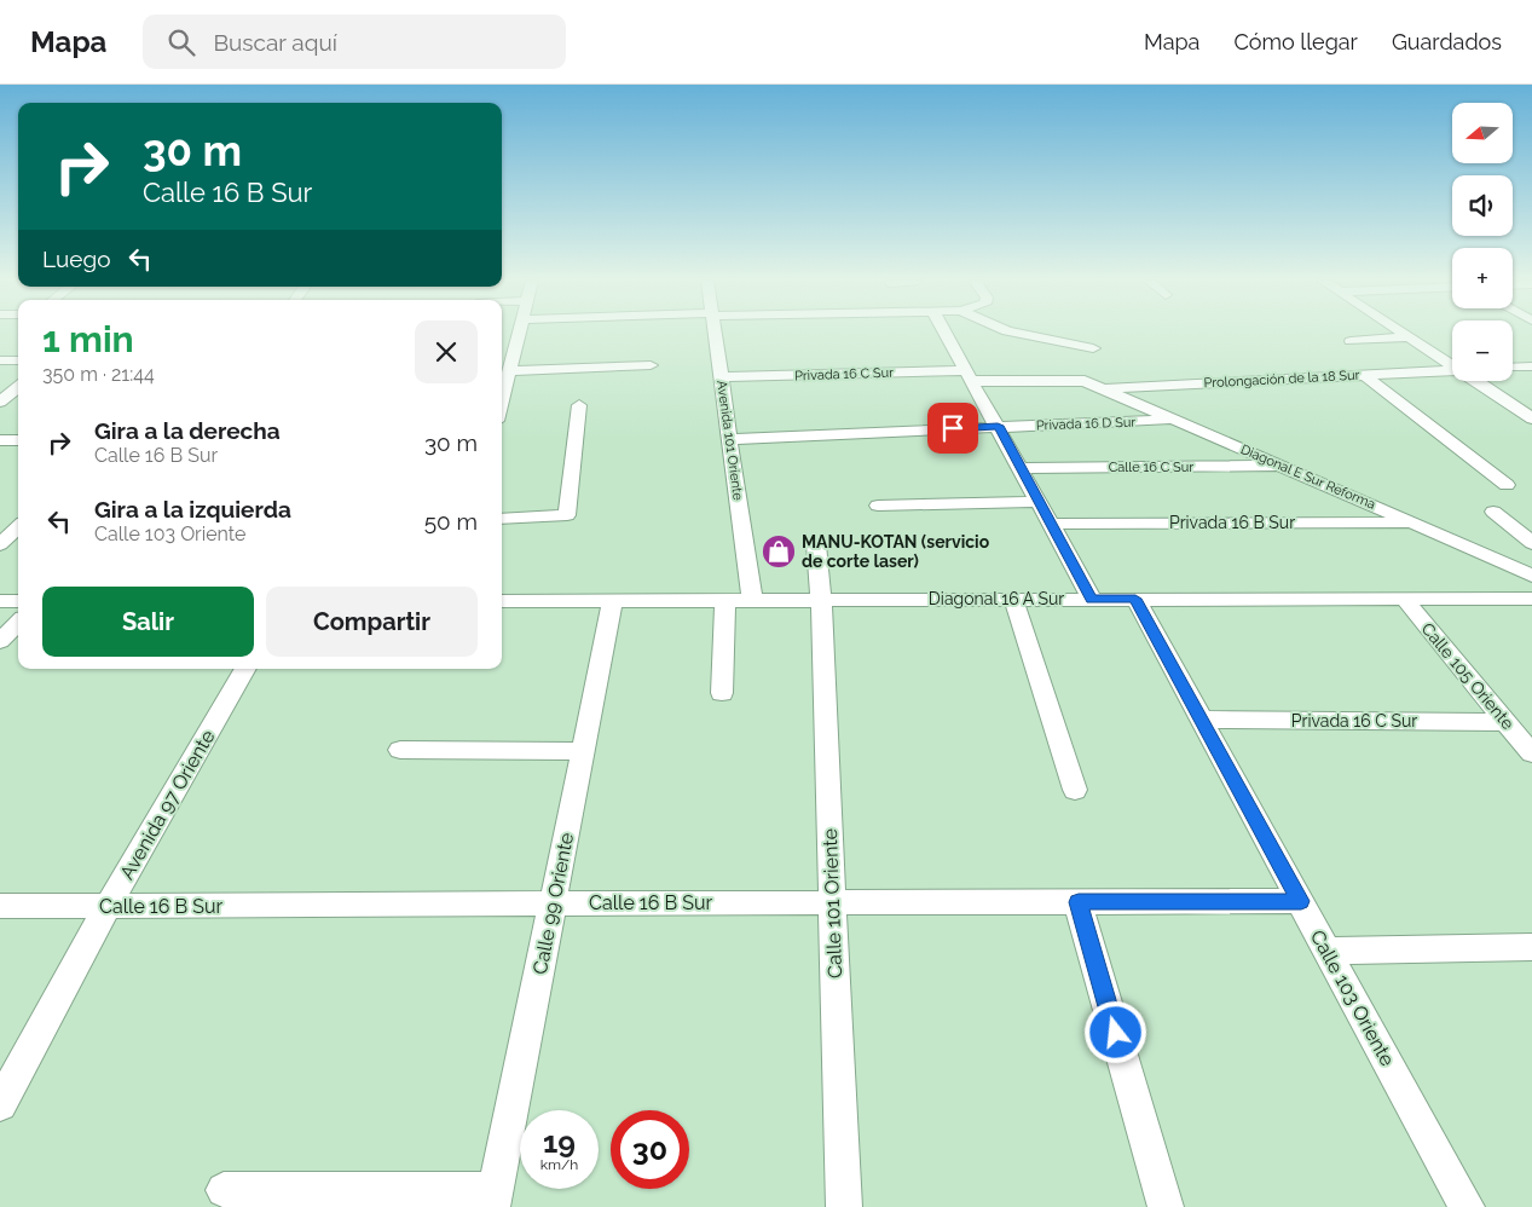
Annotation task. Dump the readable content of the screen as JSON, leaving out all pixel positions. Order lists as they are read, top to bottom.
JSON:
{
  "streets": {
    "street": [
      "Privada 16 C Sur",
      "Prolongación de la 18 Sur",
      "Privada 16 D Sur",
      "Avenida 101 Oriente",
      "Calle 16 C Sur",
      "Diagonal E Sur Reforma",
      "Privada 16 B Sur",
      "Diagonal 16 A Sur",
      "Calle 105 Oriente",
      "Avenida 97 Oriente",
      "Calle 16 B Sur",
      "Calle 99 Oriente",
      "Calle 101 Oriente",
      "Calle 103 Oriente"
    ]
  },
  "crossings": [
    ["Privada 16 C Sur", "Prolongación de la 18 Sur"],
    ["Privada 16 C Sur", "Avenida 101 Oriente"],
    ["Privada 16 C Sur", "Calle 105 Oriente"],
    ["Privada 16 C Sur", "Calle 103 Oriente"],
    ["Prolongación de la 18 Sur", "Diagonal E Sur Reforma"],
    ["Privada 16 D Sur", "Diagonal E Sur Reforma"],
    ["Avenida 101 Oriente", "Diagonal 16 A Sur"],
    ["Calle 16 C Sur", "Diagonal E Sur Reforma"],
    ["Diagonal E Sur Reforma", "Privada 16 B Sur"],
    ["Diagonal 16 A Sur", "Calle 105 Oriente"],
    ["Diagonal 16 A Sur", "Calle 99 Oriente"],
    ["Diagonal 16 A Sur", "Calle 101 Oriente"],
    ["Diagonal 16 A Sur", "Calle 103 Oriente"],
    ["Avenida 97 Oriente", "Calle 16 B Sur"],
    ["Calle 16 B Sur", "Calle 99 Oriente"],
    ["Calle 16 B Sur", "Calle 101 Oriente"],
    ["Calle 16 B Sur", "Calle 103 Oriente"]
  ],
  "places": {
    "shop": ["MANU-KOTAN (servicio de corte laser)"]
  },
  "north": "left",
  "page": {
    "header": "Mapa",
    "search": "Buscar aquí",
    "nav": ["Mapa", "Cómo llegar", "Guardados"],
    "map_buttons": ["+", "−"],
    "turn": ["30 m", "Calle 16 B Sur"],
    "then": "Luego",
    "heading": ["1 min", "350 m · 21:44"],
    "list": [
      {
        "name": "Gira a la derecha",
        "note": "Calle 16 B Sur",
        "value": "30 m"
      },
      {
        "name": "Gira a la izquierda",
        "note": "Calle 103 Oriente",
        "value": "50 m"
      }
    ],
    "buttons": ["Salir", "Compartir"],
    "speed": "19 km/h",
    "limit": "30"
  }
}
